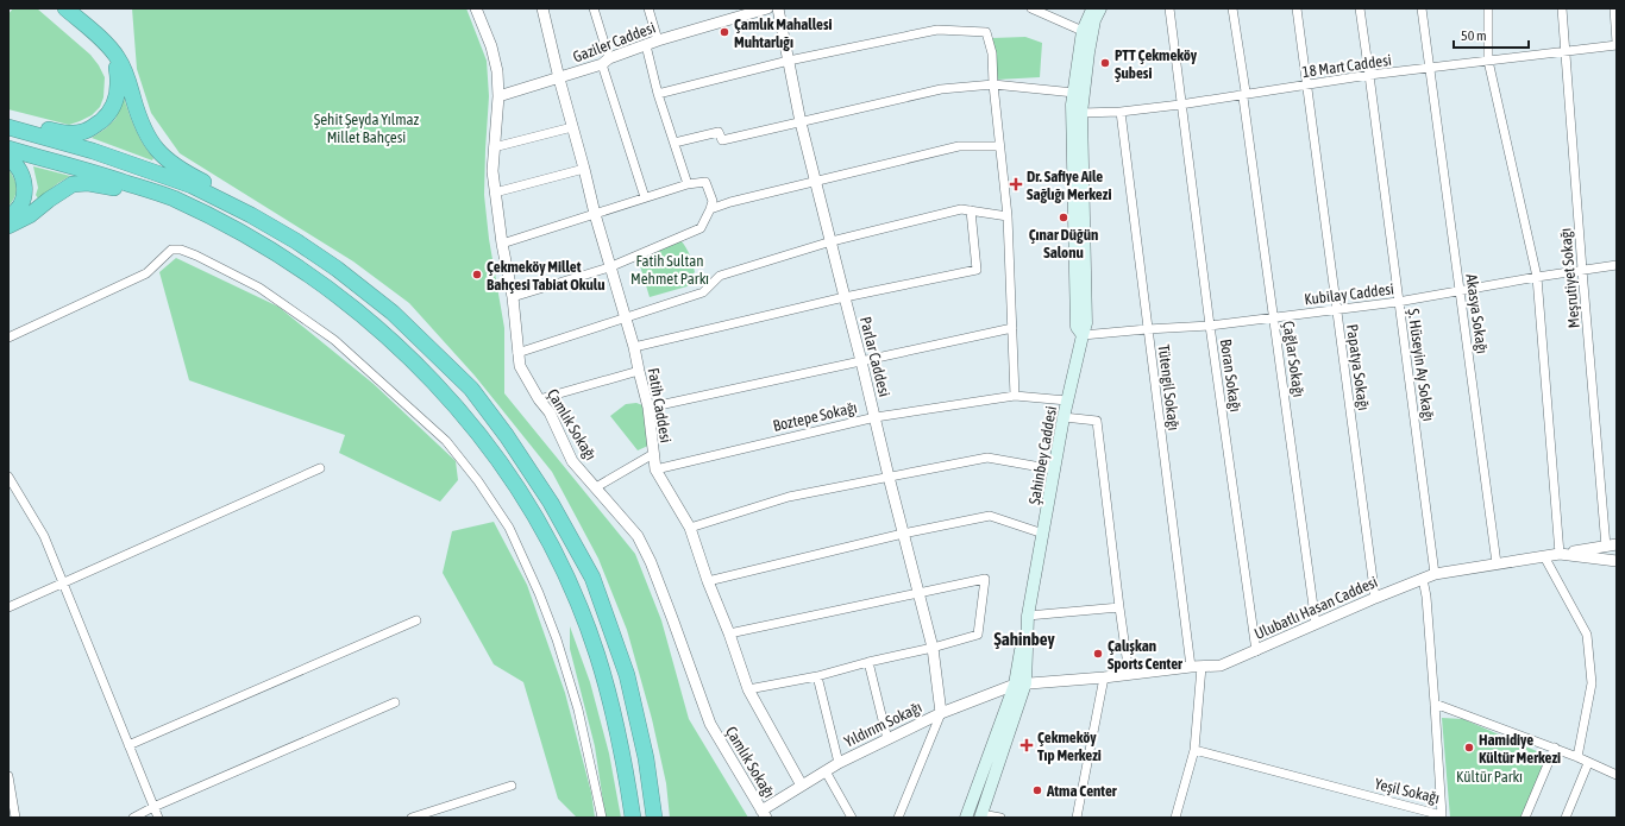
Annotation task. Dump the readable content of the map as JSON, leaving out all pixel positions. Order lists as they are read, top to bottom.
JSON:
{
  "streets": {
    "main road": ["Şahinbey Caddesi"],
    "street": [
      "Gaziler Caddesi",
      "18 Mart Caddesi",
      "Meşrutiyet Sokağı",
      "Kubilay Caddesi",
      "Akasya Sokağı",
      "Parlar Caddesi",
      "Çağlar Sokağı",
      "Ş. Hüseyin Ay Sokağı",
      "Papatya Sokağı",
      "Boran Sokağı",
      "Tütengil Sokağı",
      "Fatih Caddesi",
      "Boztepe Sokağı",
      "Çamlık Sokağı",
      "Ulubatlı Hasan Caddesi",
      "Yıldırım Sokağı",
      "Yeşil Sokağı"
    ]
  },
  "crossings": [
    ["Gaziler Caddesi", "Fatih Caddesi"],
    ["Gaziler Caddesi", "Çamlık Sokağı"],
    ["18 Mart Caddesi", "Meşrutiyet Sokağı"],
    ["18 Mart Caddesi", "Akasya Sokağı"],
    ["18 Mart Caddesi", "Çağlar Sokağı"],
    ["18 Mart Caddesi", "Ş. Hüseyin Ay Sokağı"],
    ["18 Mart Caddesi", "Papatya Sokağı"],
    ["18 Mart Caddesi", "Boran Sokağı"],
    ["18 Mart Caddesi", "Tütengil Sokağı"],
    ["18 Mart Caddesi", "Şahinbey Caddesi"],
    ["Meşrutiyet Sokağı", "Kubilay Caddesi"],
    ["Kubilay Caddesi", "Akasya Sokağı"],
    ["Kubilay Caddesi", "Çağlar Sokağı"],
    ["Kubilay Caddesi", "Ş. Hüseyin Ay Sokağı"],
    ["Kubilay Caddesi", "Papatya Sokağı"],
    ["Kubilay Caddesi", "Boran Sokağı"],
    ["Kubilay Caddesi", "Tütengil Sokağı"],
    ["Kubilay Caddesi", "Şahinbey Caddesi"],
    ["Akasya Sokağı", "Ulubatlı Hasan Caddesi"],
    ["Parlar Caddesi", "Boztepe Sokağı"],
    ["Parlar Caddesi", "Yıldırım Sokağı"],
    ["Çağlar Sokağı", "Ulubatlı Hasan Caddesi"],
    ["Ş. Hüseyin Ay Sokağı", "Ulubatlı Hasan Caddesi"],
    ["Papatya Sokağı", "Ulubatlı Hasan Caddesi"],
    ["Boran Sokağı", "Ulubatlı Hasan Caddesi"],
    ["Tütengil Sokağı", "Ulubatlı Hasan Caddesi"],
    ["Tütengil Sokağı", "Yeşil Sokağı"],
    ["Fatih Caddesi", "Boztepe Sokağı"],
    ["Fatih Caddesi", "Yıldırım Sokağı"],
    ["Boztepe Sokağı", "Şahinbey Caddesi"],
    ["Çamlık Sokağı", "Yıldırım Sokağı"],
    ["Şahinbey Caddesi", "Ulubatlı Hasan Caddesi"],
    ["Şahinbey Caddesi", "Yıldırım Sokağı"],
    ["Ulubatlı Hasan Caddesi", "Yıldırım Sokağı"],
    ["Ulubatlı Hasan Caddesi", "Yeşil Sokağı"]
  ],
  "districts": ["Şahinbey"],
  "parks": ["Şehit Şeyda Yılmaz Millet Bahçesi", "Fatih Sultan Mehmet Parkı", "Kültür Parkı"],
  "places": {
    "other": [
      "Çamlık Mahallesi Muhtarlığı",
      "PTT Çekmeköy Şubesi",
      "Çınar Düğün Salonu",
      "Çekmeköy Millet Bahçesi Tabiat Okulu",
      "Çalışkan Sports Center",
      "Hamidiye Kültür Merkezi",
      "Atma Center"
    ],
    "health": ["Dr. Safiye Aile Sağlığı Merkezi", "Çekmeköy Tıp Merkezi"]
  },
  "scale_bar": "50 m"
}
